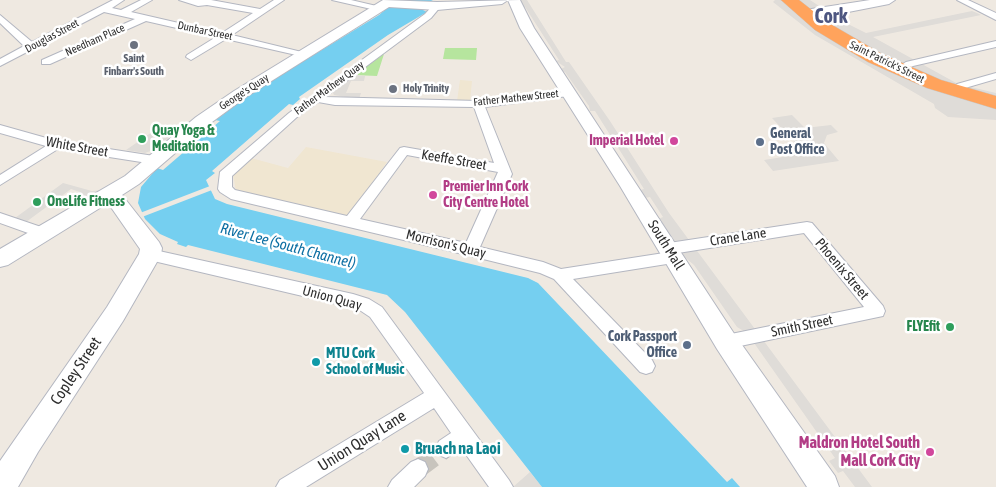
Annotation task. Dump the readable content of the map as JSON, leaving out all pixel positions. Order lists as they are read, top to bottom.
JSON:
{
  "streets": {
    "highway": ["Saint Patrick's Street"],
    "main road": ["George's Quay", "South Mall", "Copley Street"],
    "street": [
      "Dunbar Street",
      "Douglas Street",
      "Needham Place",
      "Father Mathew Quay",
      "Father Mathew Street",
      "White Street",
      "Keeffe Street",
      "Crane Lane",
      "Morrison's Quay",
      "Phoenix Street",
      "Union Quay",
      "Smith Street",
      "Union Quay Lane"
    ]
  },
  "crossings": [
    ["Dunbar Street", "Douglas Street"],
    ["Dunbar Street", "Needham Place"],
    ["Dunbar Street", "George's Quay"],
    ["Father Mathew Quay", "Father Mathew Street"],
    ["Father Mathew Quay", "Morrison's Quay"],
    ["George's Quay", "White Street"],
    ["Father Mathew Street", "South Mall"],
    ["Keeffe Street", "Morrison's Quay"],
    ["Crane Lane", "Morrison's Quay"],
    ["Crane Lane", "South Mall"],
    ["Crane Lane", "Phoenix Street"],
    ["South Mall", "Smith Street"],
    ["Phoenix Street", "Smith Street"],
    ["Union Quay", "Copley Street"],
    ["Union Quay", "Union Quay Lane"]
  ],
  "districts": ["Cork"],
  "water": ["River Lee (South Channel)"],
  "places": [
    "Saint Finbarr's South",
    "Holy Trinity",
    "Quay Yoga & Meditation",
    "Imperial Hotel",
    "General Post Office",
    "Premier Inn Cork City Centre Hotel",
    "OneLife Fitness",
    "FLYEfit",
    "Cork Passport Office",
    "MTU Cork School of Music",
    "Bruach na Laoi",
    "Maldron Hotel South Mall Cork City"
  ]
}
